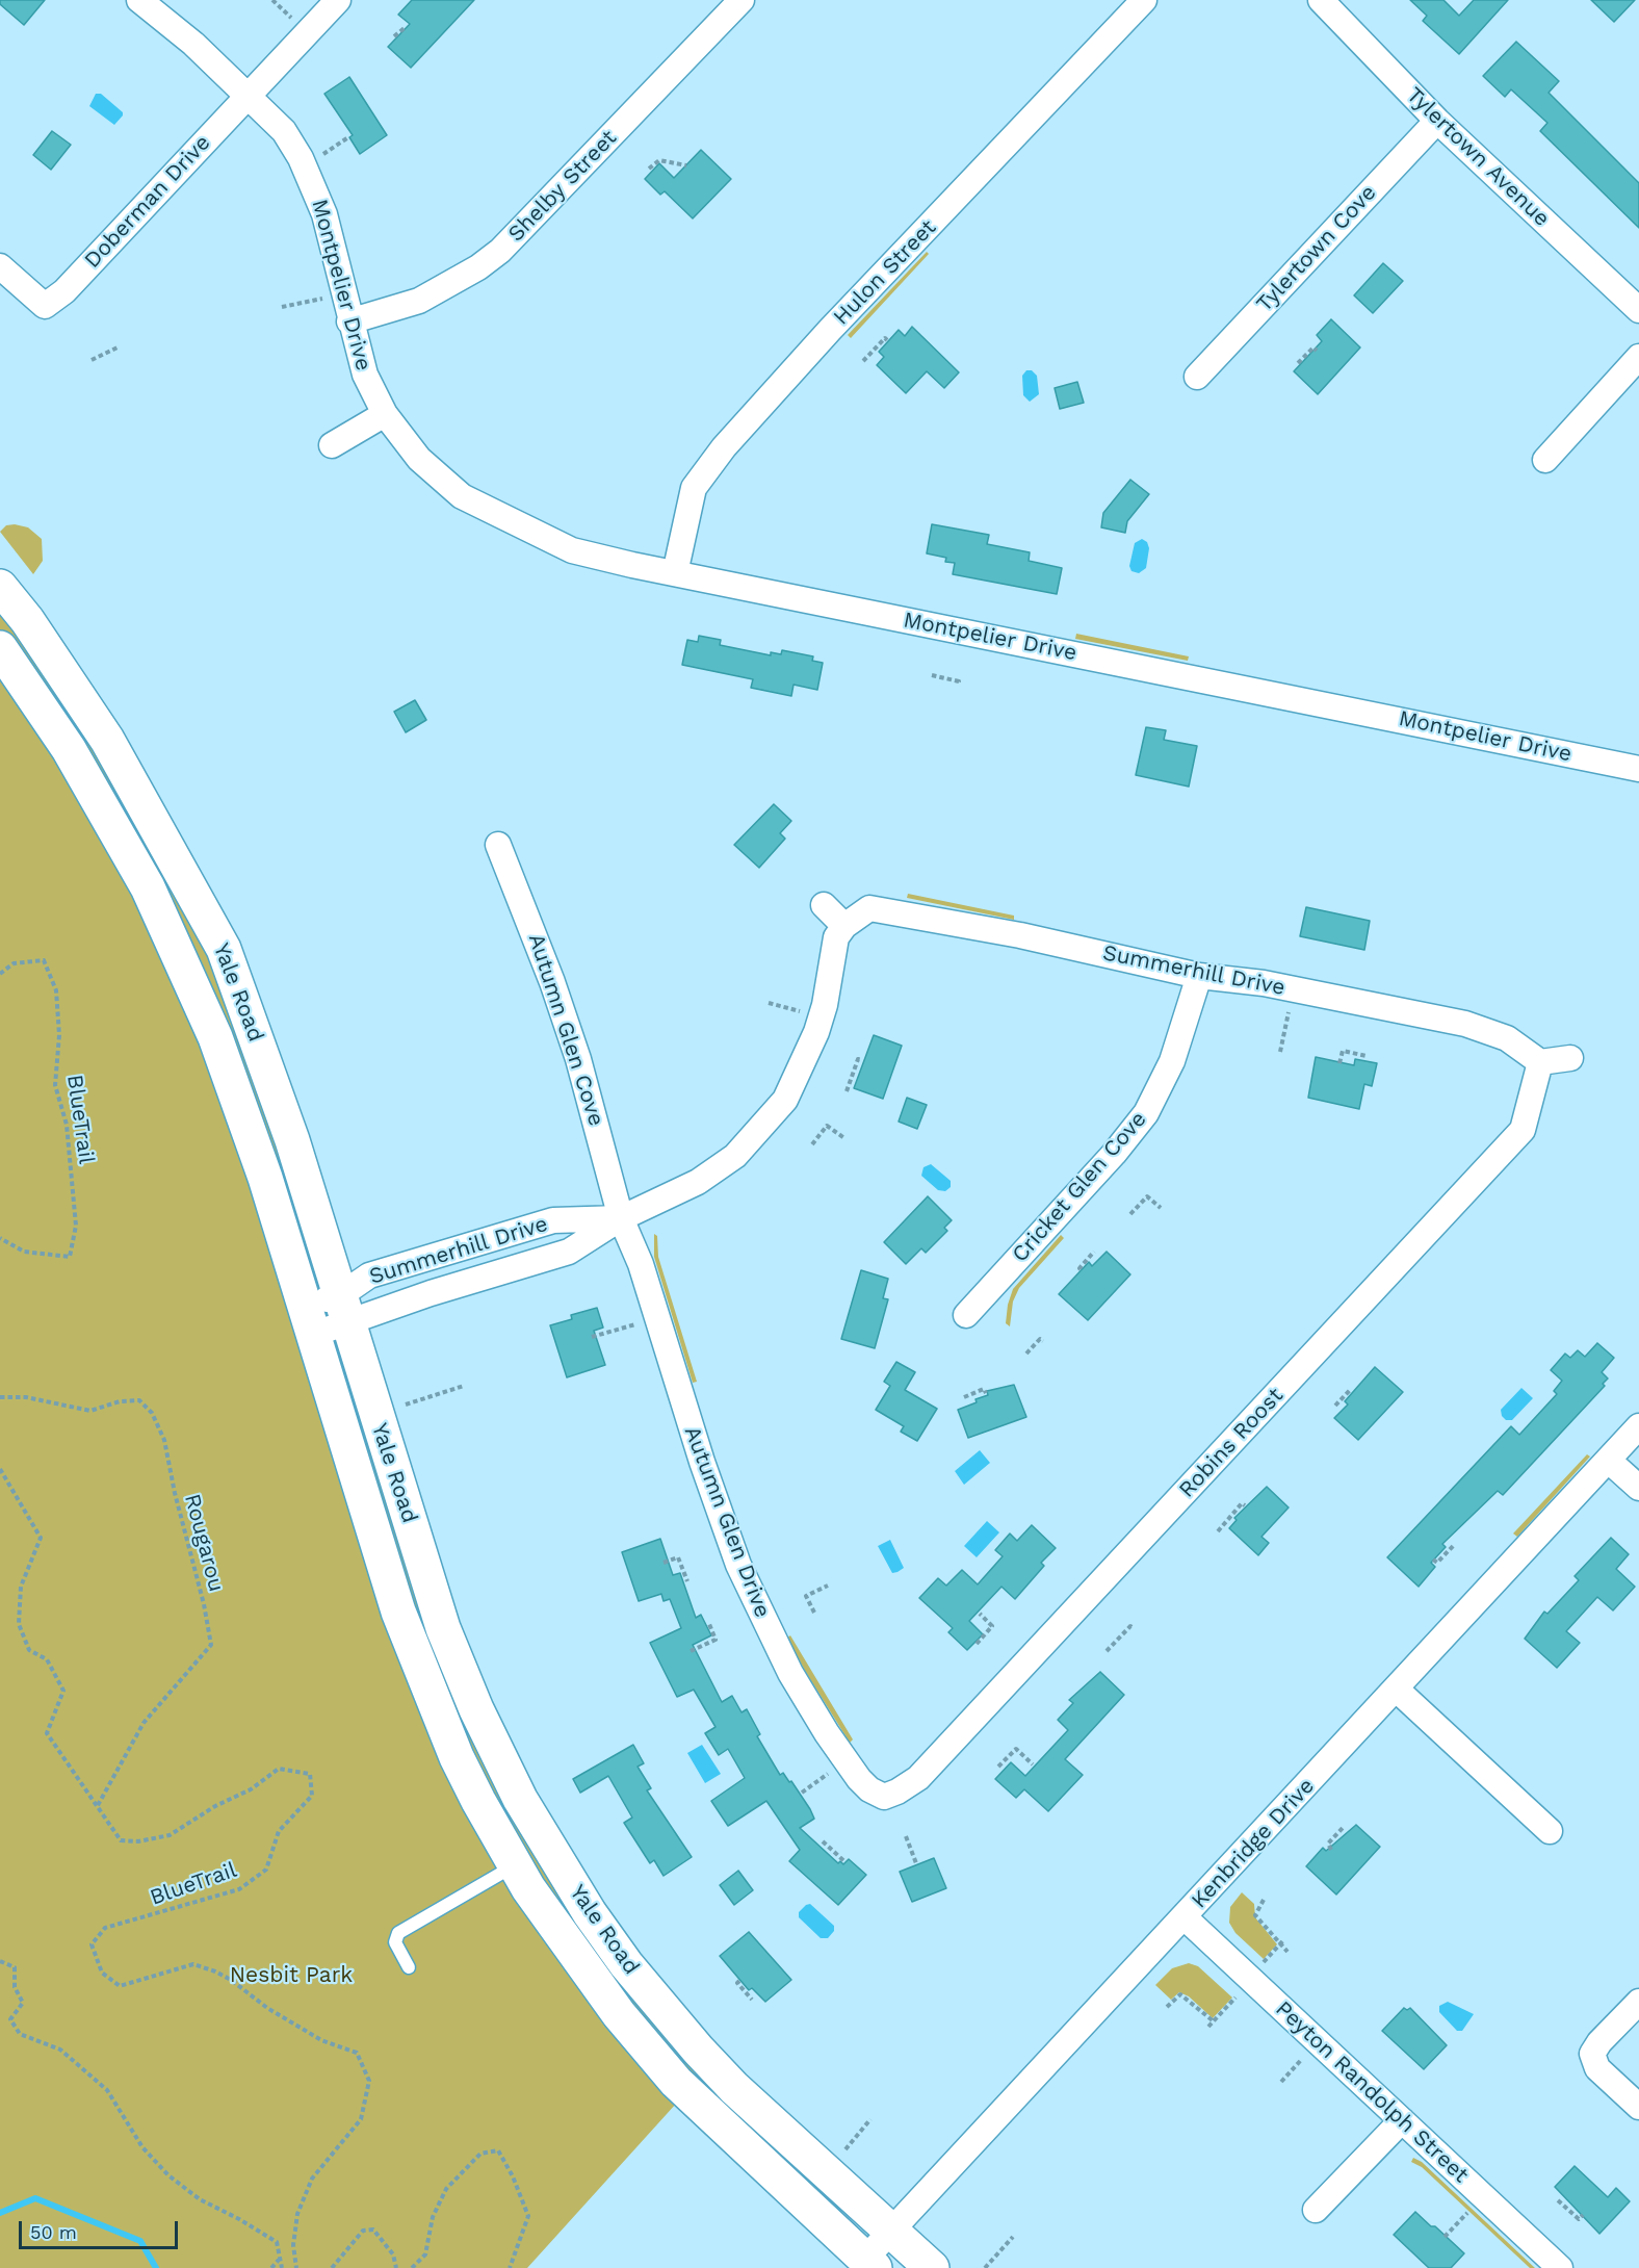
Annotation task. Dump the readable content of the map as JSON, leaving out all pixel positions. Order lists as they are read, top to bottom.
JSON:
{
  "streets": {
    "main road": ["Yale Road"],
    "street": [
      "Tylertown Avenue",
      "Shelby Street",
      "Doberman Drive",
      "Tylertown Cove",
      "Hulon Street",
      "Montpelier Drive",
      "Summerhill Drive",
      "Autumn Glen Cove",
      "Cricket Glen Cove",
      "Robins Roost",
      "Autumn Glen Drive",
      "Kenbridge Drive",
      "Peyton Randolph Street"
    ],
    "path": ["BlueTrail", "Rougarou"]
  },
  "crossings": [
    ["Tylertown Avenue", "Tylertown Cove"],
    ["Shelby Street", "Montpelier Drive"],
    ["Doberman Drive", "Montpelier Drive"],
    ["Hulon Street", "Montpelier Drive"],
    ["Summerhill Drive", "Yale Road"],
    ["Summerhill Drive", "Autumn Glen Cove"],
    ["Summerhill Drive", "Cricket Glen Cove"],
    ["Summerhill Drive", "Robins Roost"],
    ["Summerhill Drive", "Autumn Glen Drive"],
    ["Yale Road", "Kenbridge Drive"],
    ["Autumn Glen Cove", "Autumn Glen Drive"],
    ["BlueTrail", "Rougarou"],
    ["Robins Roost", "Autumn Glen Drive"],
    ["Kenbridge Drive", "Peyton Randolph Street"]
  ],
  "parks": ["Nesbit Park"],
  "scale_bar": "50 m"
}
